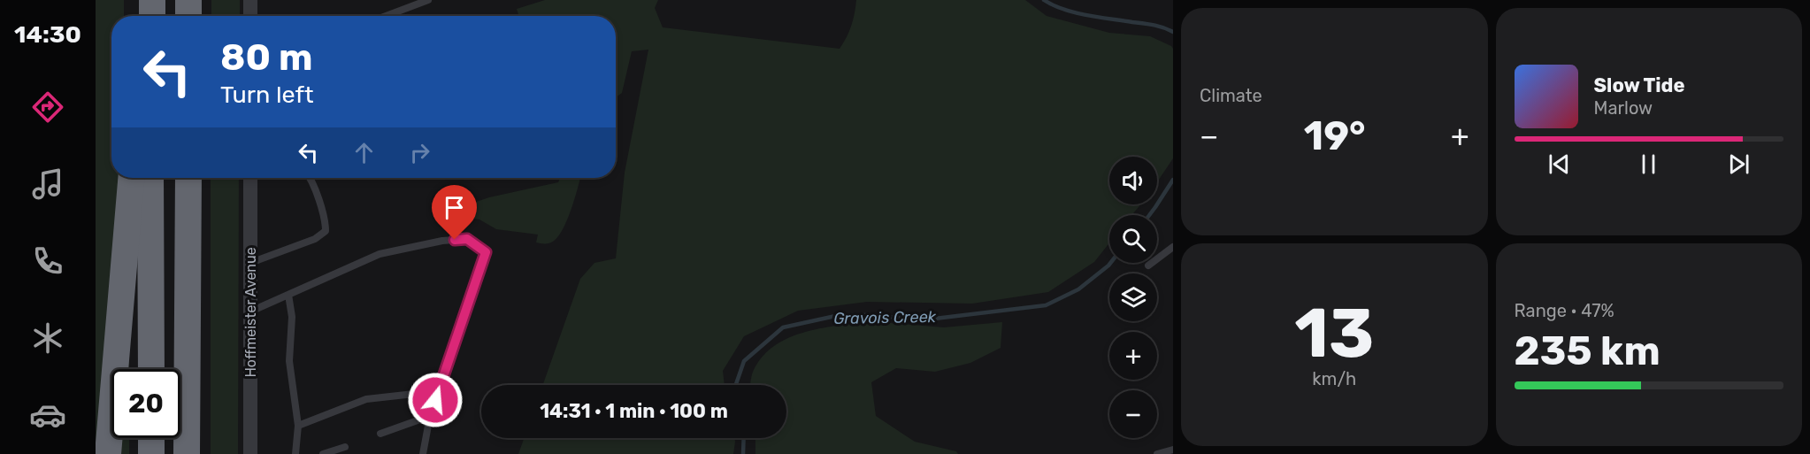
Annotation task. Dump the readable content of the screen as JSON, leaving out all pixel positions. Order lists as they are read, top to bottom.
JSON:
{
  "streets": {
    "street": ["Hoffmeister Avenue"]
  },
  "water": ["Gravois Creek"],
  "page": {
    "tabs": "14:30",
    "tile": [
      "Climate",
      ["13", "km/h"],
      ["Range · 47%", "235 km"]
    ],
    "turn": ["80 m", "Turn left"],
    "song": ["Slow Tide", "Marlow"],
    "heat": ["−", "19°", "+"],
    "map_buttons": ["+", "−"],
    "limit": "20",
    "trip": "14:31 · 1 min · 100 m"
  }
}
